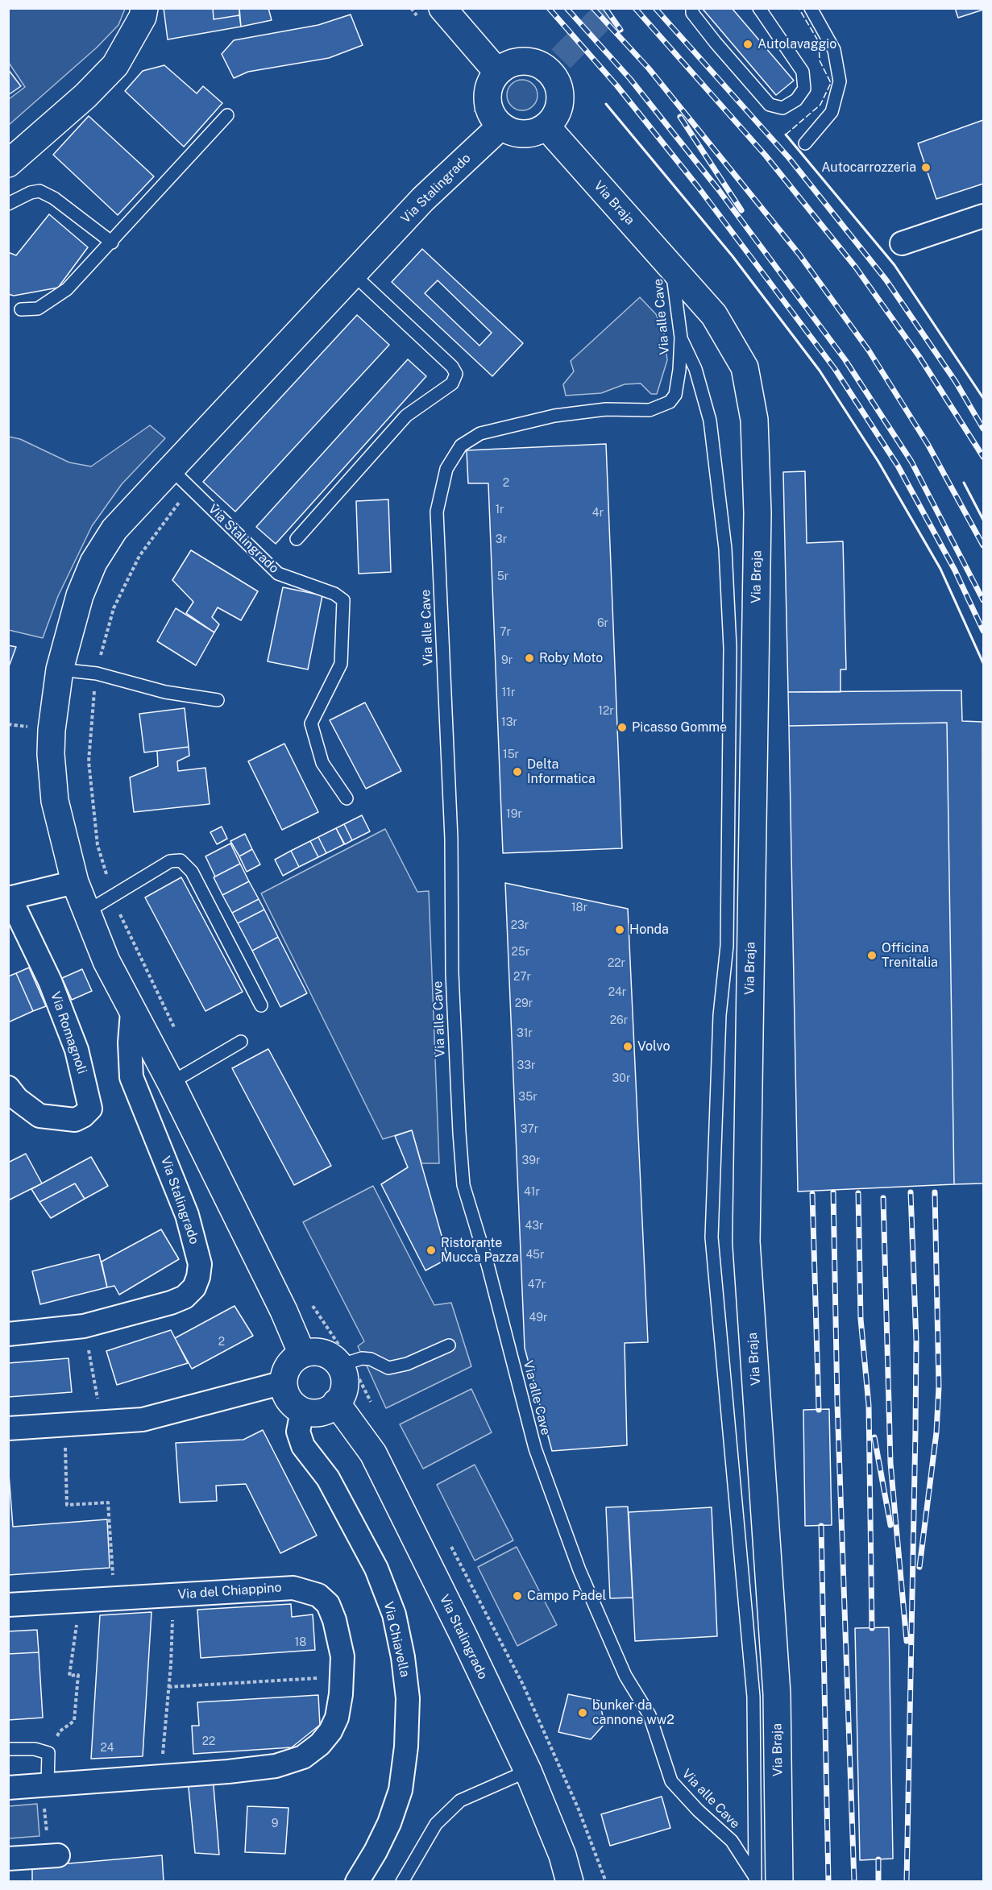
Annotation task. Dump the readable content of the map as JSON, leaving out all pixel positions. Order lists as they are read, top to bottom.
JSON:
{
  "streets": {
    "street": [
      "Via Stalingrado",
      "Via Braja",
      "Via Romagnoli",
      "Via del Chiappino",
      "Via Chiavella"
    ],
    "lane": ["Via alle Cave"]
  },
  "crossings": [
    ["Via Stalingrado", "Via Braja"],
    ["Via Stalingrado", "Via Chiavella"],
    ["Via Braja", "Via alle Cave"]
  ],
  "places": [
    "Autolavaggio",
    "Autocarrozzeria",
    "Roby Moto",
    "Picasso Gomme",
    "Delta Informatica",
    "Honda",
    "Officina Trenitalia",
    "Volvo",
    "Ristorante Mucca Pazza",
    "Campo Padel",
    "bunker da cannone ww2"
  ],
  "house_numbers": [
    "2",
    "1r",
    "4r",
    "3r",
    "5r",
    "6r",
    "7r",
    "9r",
    "11r",
    "12r",
    "13r",
    "15r",
    "19r",
    "18r",
    "23r",
    "25r",
    "22r",
    "27r",
    "24r",
    "29r",
    "26r",
    "31r",
    "33r",
    "30r",
    "35r",
    "37r",
    "39r",
    "41r",
    "43r",
    "45r",
    "47r",
    "49r",
    "2",
    "18",
    "22",
    "24",
    "9"
  ]
}
